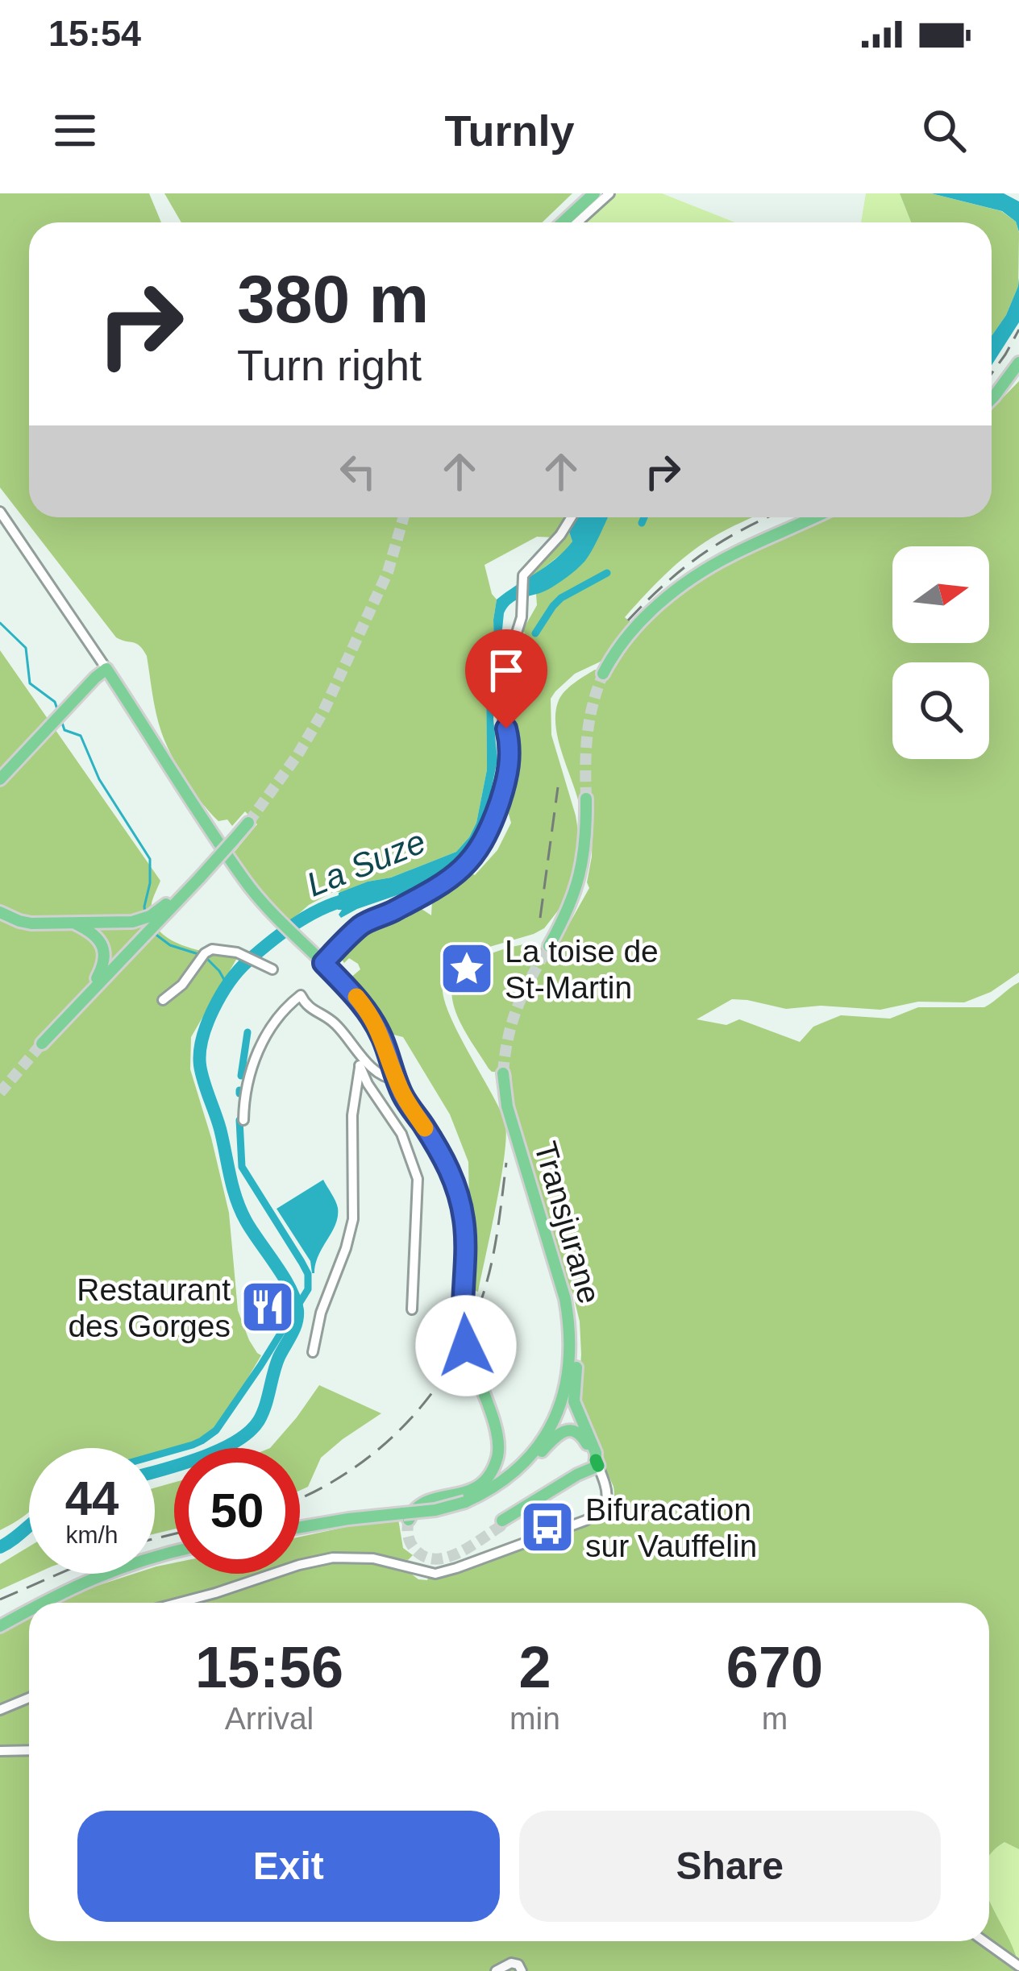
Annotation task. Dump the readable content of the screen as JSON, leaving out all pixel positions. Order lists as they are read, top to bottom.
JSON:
{
  "streets": {
    "main road": ["Transjurane"]
  },
  "water": ["La Suze"],
  "places": {
    "place": ["La toise de St-Martin"],
    "restaurant": ["Restaurant des Gorges"],
    "bus stop": ["Bifuracation sur Vauffelin"]
  },
  "north": "right",
  "page": {
    "status": "15:54",
    "header": "Turnly",
    "turn": ["380 m", "Turn right"],
    "speed": "44 km/h",
    "limit": "50",
    "eta": [
      "15:56",
      "Arrival",
      "2",
      "min",
      "670",
      "m"
    ],
    "buttons": ["Exit", "Share"]
  }
}
